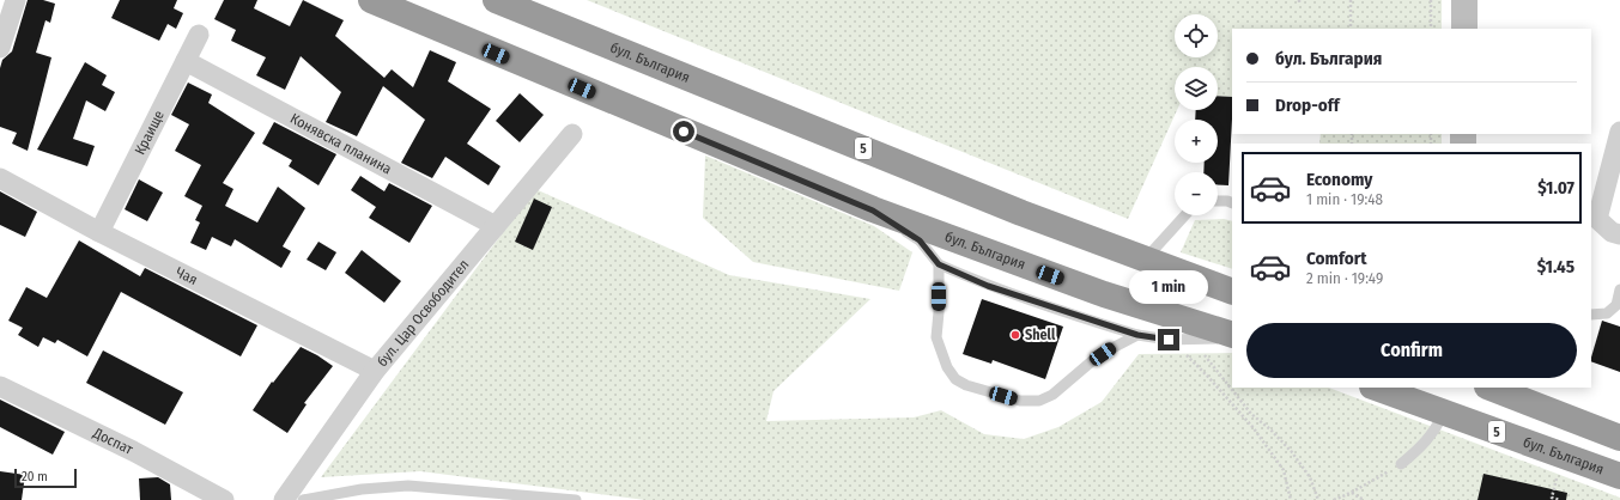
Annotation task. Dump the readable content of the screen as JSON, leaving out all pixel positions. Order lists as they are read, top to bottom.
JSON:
{
  "streets": {
    "highway": ["бул. България", "5"],
    "street": [
      "Краище",
      "Конявска планина",
      "Чая",
      "бул. Цар Освободител",
      "Доспат"
    ]
  },
  "crossings": [
    ["Краище", "Конявска планина"],
    ["Краище", "Чая"],
    ["Конявска планина", "бул. Цар Освободител"],
    ["Чая", "бул. Цар Освободител"]
  ],
  "places": ["Shell"],
  "scale_bar": "20 m",
  "page": {
    "map_buttons": ["+", "−"],
    "banner": ["бул. България", "Drop-off"],
    "list": [
      {
        "name": "Economy",
        "note": "1 min · 19:48",
        "value": "$1.07"
      },
      {
        "name": "Comfort",
        "note": "2 min · 19:49",
        "value": "$1.45"
      }
    ],
    "bubble": "1 min",
    "buttons": "Confirm",
    "scale": "20 m"
  }
}
